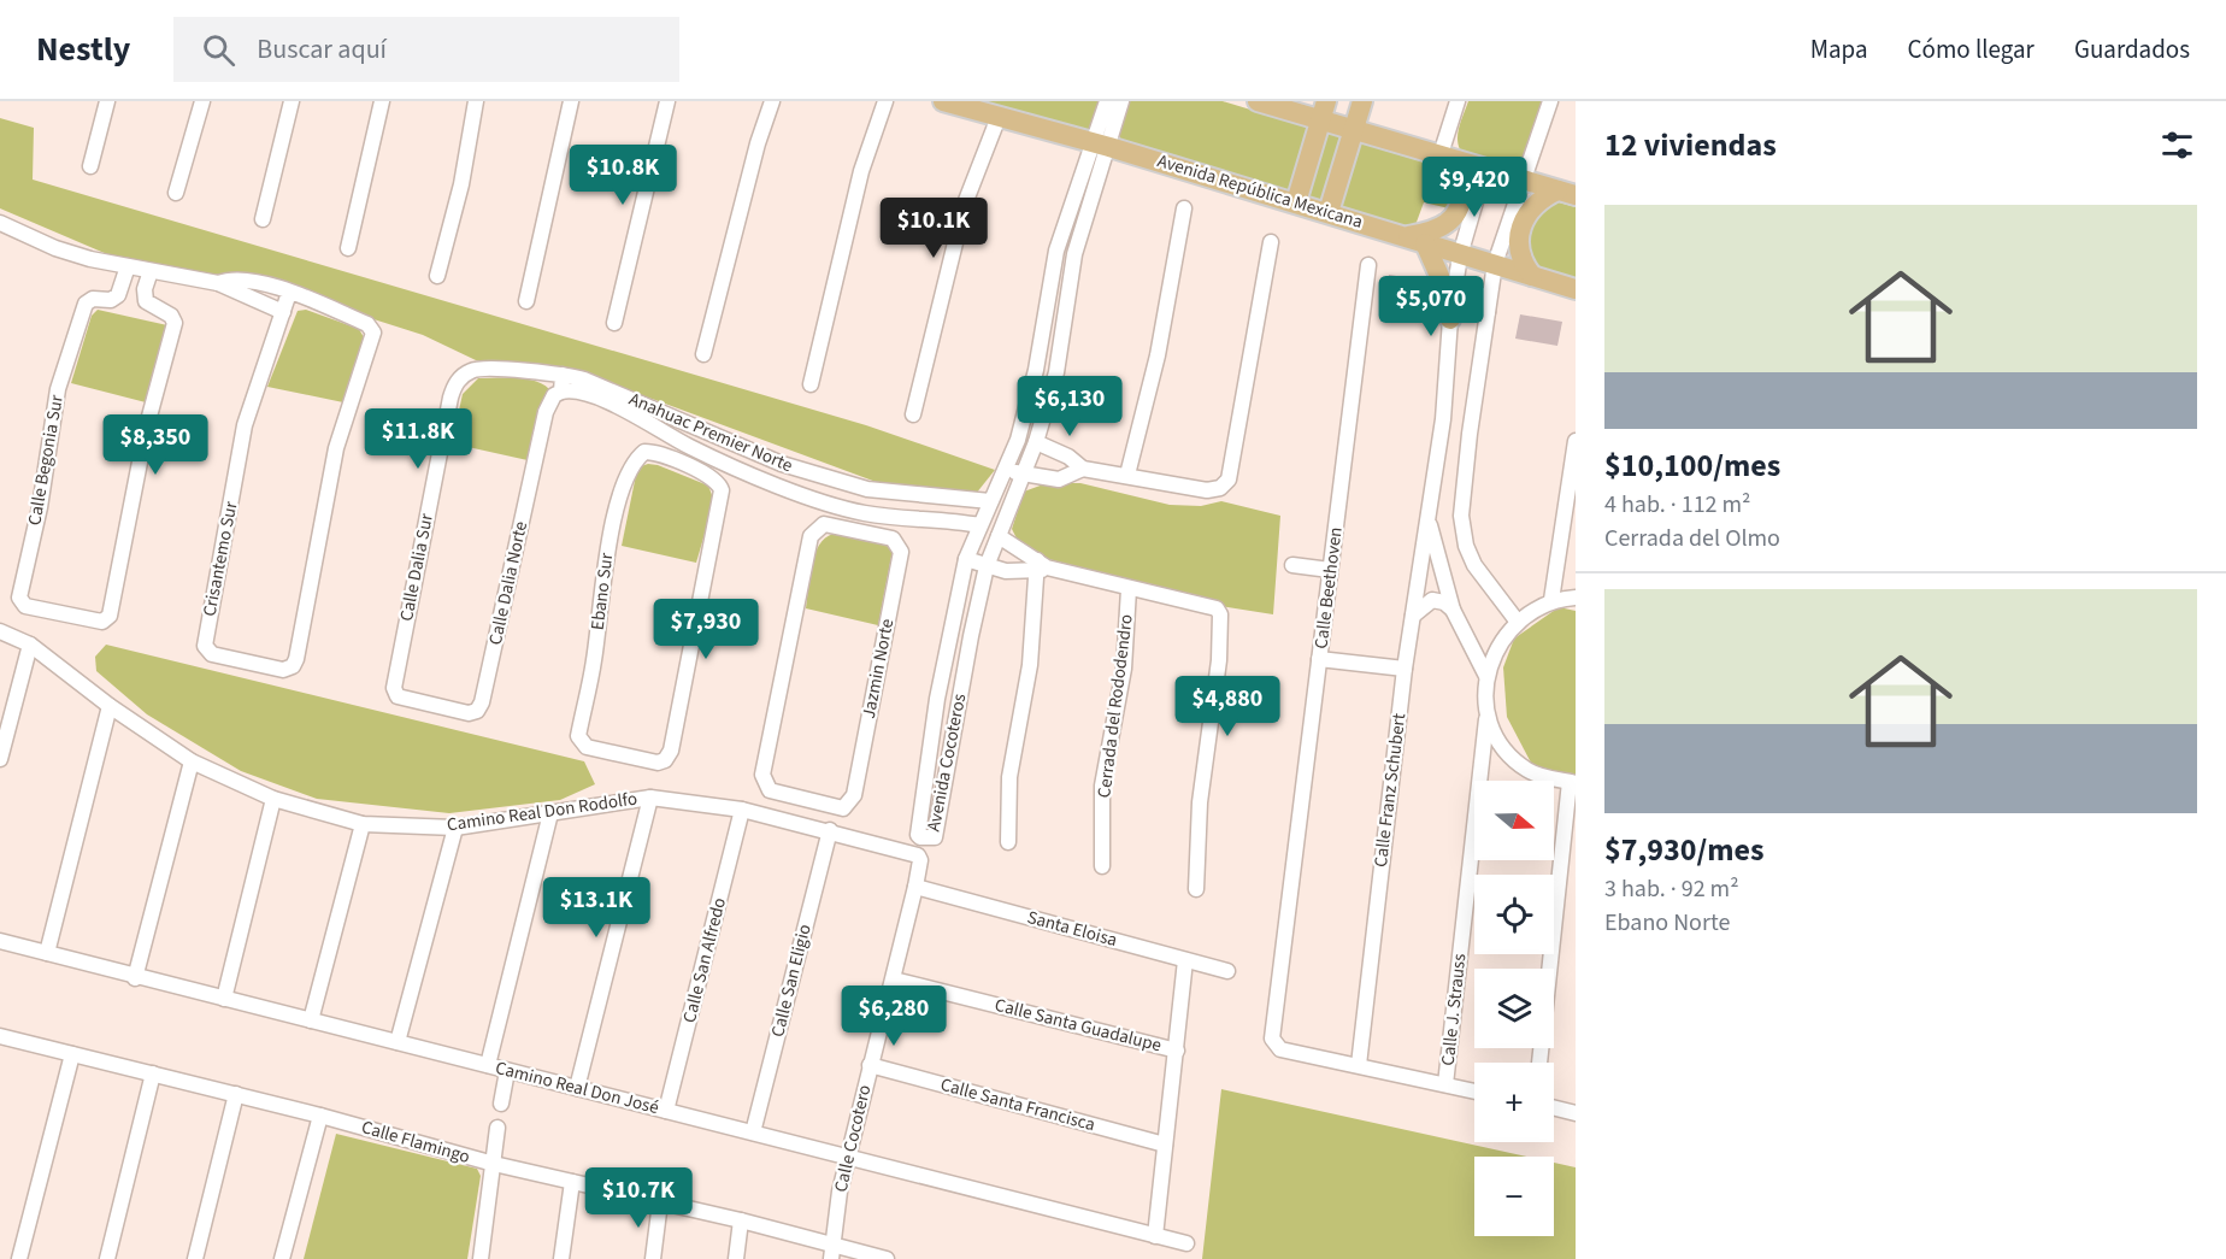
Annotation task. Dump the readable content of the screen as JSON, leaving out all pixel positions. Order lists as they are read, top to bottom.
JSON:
{
  "streets": {
    "main road": ["Avenida República Mexicana"],
    "street": [
      "Anahuac Premier Norte",
      "Calle Begonia Sur",
      "Crisantemo Sur",
      "Calle Dalia Sur",
      "Calle Dalia Norte",
      "Calle Beethoven",
      "Ebano Sur",
      "Jazmin Norte",
      "Cerrada del Rododendro",
      "Avenida Cocoteros",
      "Calle Franz Schubert",
      "Camino Real Don Rodolfo",
      "Santa Eloisa",
      "Calle San Alfredo",
      "Calle San Eligio",
      "Calle J. Strauss",
      "Calle Santa Guadalupe",
      "Camino Real Don José",
      "Calle Santa Francisca",
      "Calle Cocotero",
      "Calle Flamingo"
    ]
  },
  "crossings": [
    ["Avenida República Mexicana", "Avenida Cocoteros"],
    ["Avenida República Mexicana", "Calle Franz Schubert"],
    ["Anahuac Premier Norte", "Calle Dalia Sur"],
    ["Anahuac Premier Norte", "Calle Dalia Norte"],
    ["Anahuac Premier Norte", "Avenida Cocoteros"],
    ["Calle Dalia Sur", "Calle Dalia Norte"],
    ["Calle Beethoven", "Calle Franz Schubert"],
    ["Camino Real Don Rodolfo", "Calle San Alfredo"],
    ["Camino Real Don Rodolfo", "Calle San Eligio"],
    ["Camino Real Don Rodolfo", "Calle Cocotero"],
    ["Santa Eloisa", "Calle Cocotero"],
    ["Calle San Alfredo", "Camino Real Don José"],
    ["Calle San Eligio", "Camino Real Don José"],
    ["Calle Santa Guadalupe", "Calle Cocotero"],
    ["Camino Real Don José", "Calle Cocotero"],
    ["Calle Santa Francisca", "Calle Cocotero"],
    ["Calle Cocotero", "Calle Flamingo"]
  ],
  "north": "right",
  "page": {
    "header": "Nestly",
    "search": "Buscar aquí",
    "nav": ["Mapa", "Cómo llegar", "Guardados"],
    "heading": "12 viviendas",
    "price": [
      "$10.8K",
      "$9,420",
      "$10.1K",
      "$5,070",
      "$6,130",
      "$11.8K",
      "$8,350",
      "$7,930",
      "$4,880",
      "$13.1K",
      "$6,280",
      "$10.7K"
    ],
    "list": [
      {
        "name": "$10,100/mes",
        "note": "4 hab. · 112 m² · Cerrada del Olmo"
      },
      {
        "name": "$7,930/mes",
        "note": "3 hab. · 92 m² · Ebano Norte"
      }
    ],
    "map_buttons": ["+", "−"]
  }
}
